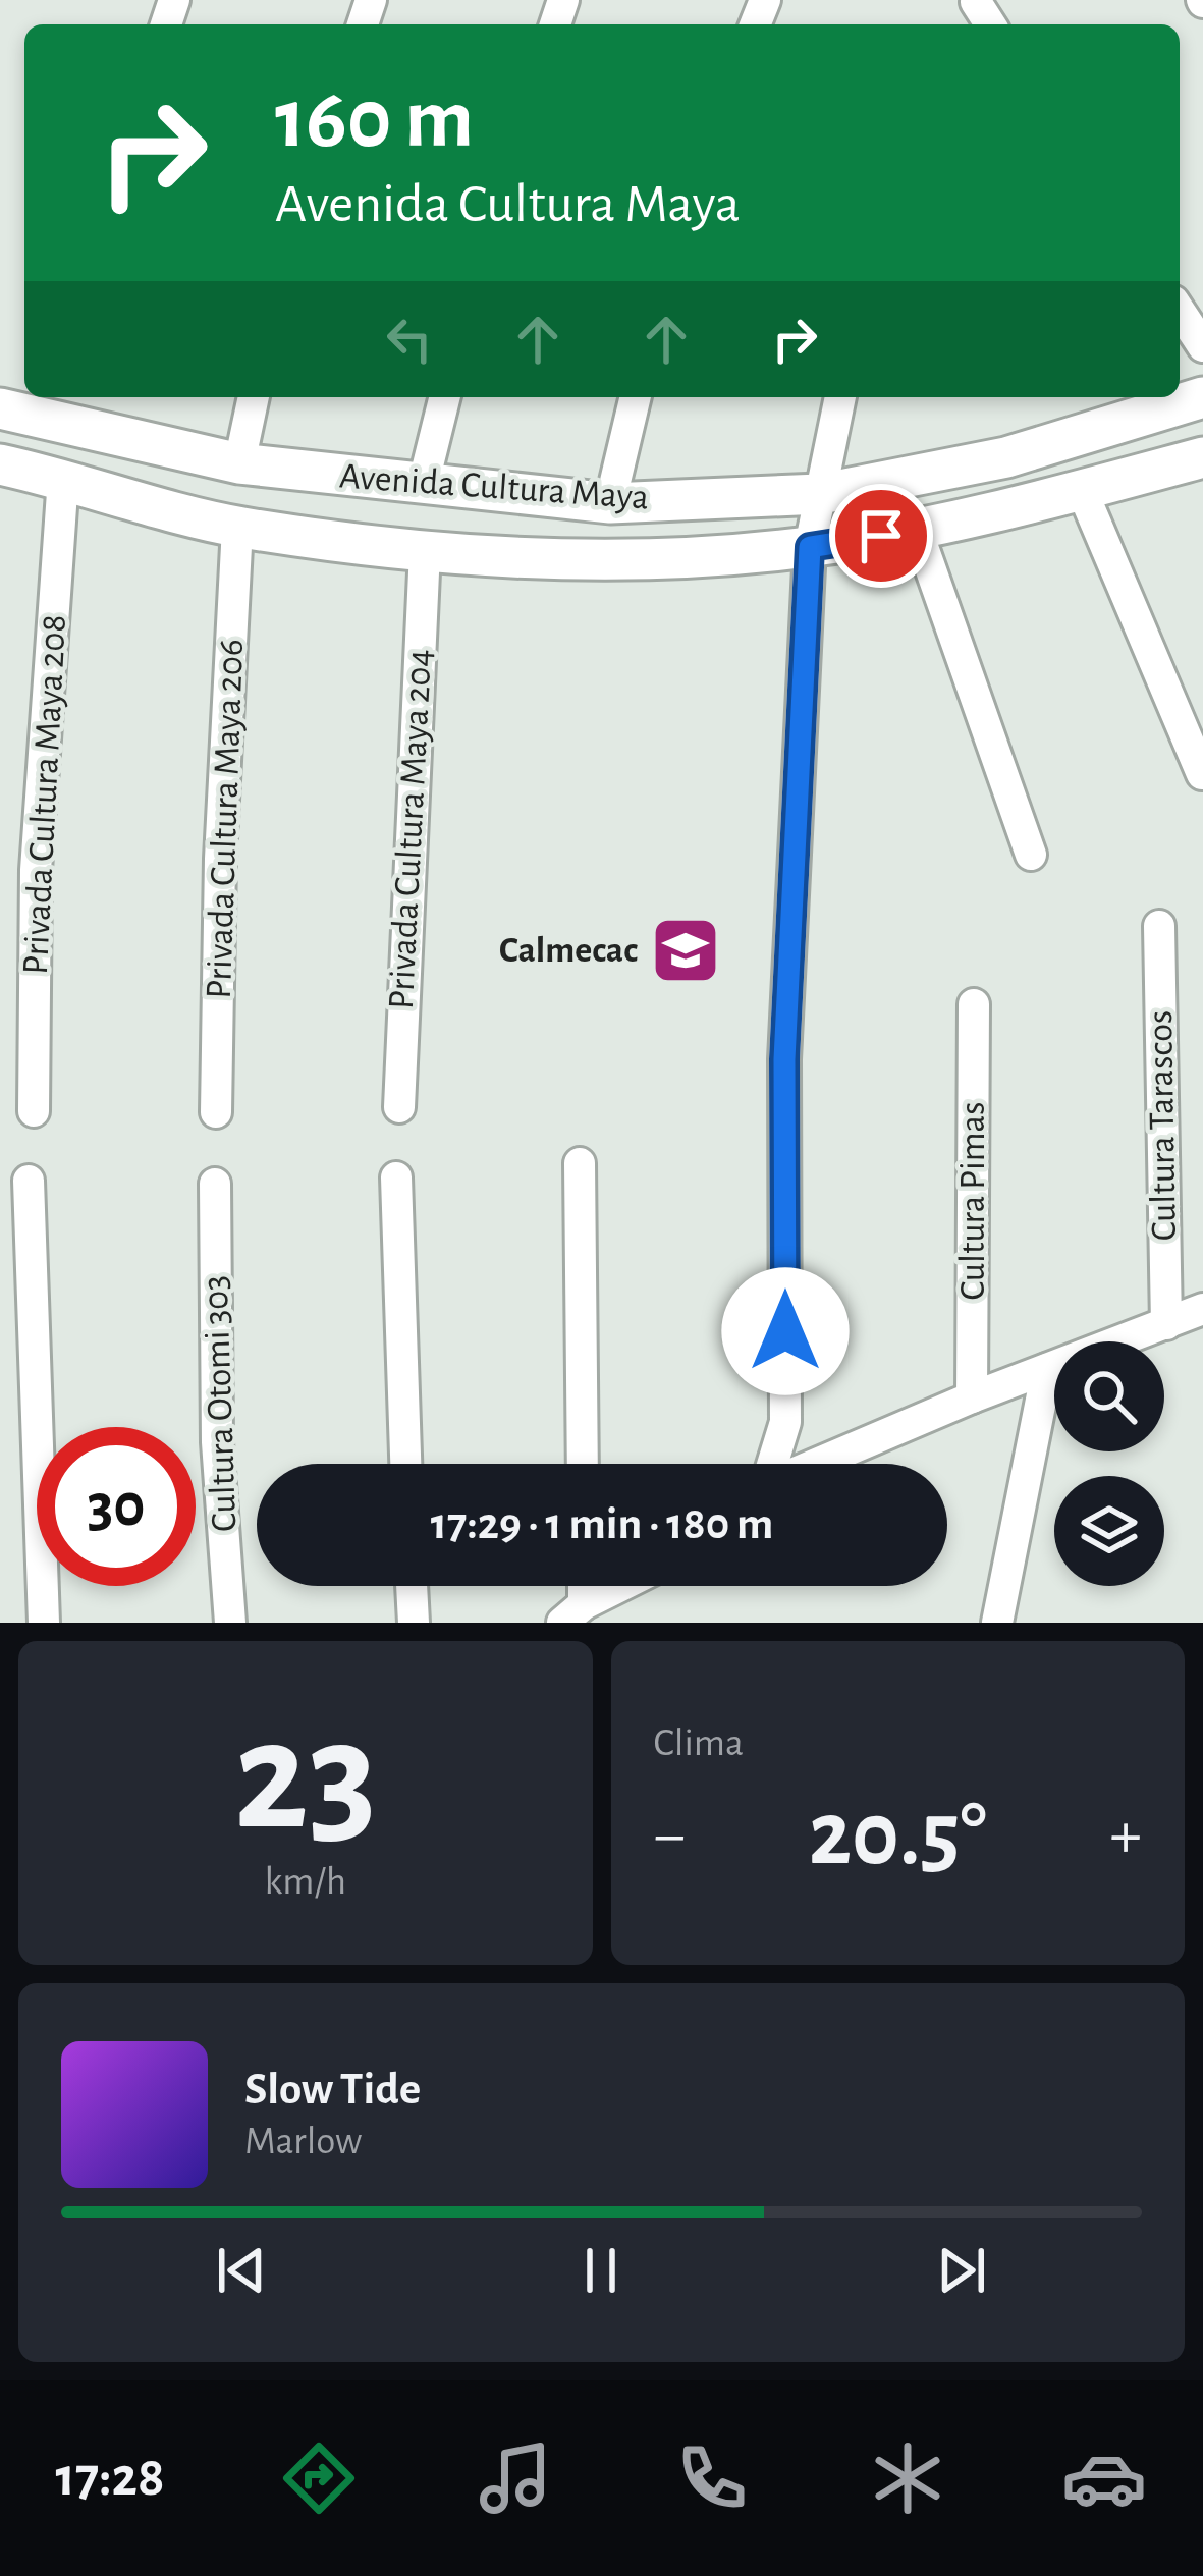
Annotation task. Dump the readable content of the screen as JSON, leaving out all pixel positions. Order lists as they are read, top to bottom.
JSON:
{
  "streets": {
    "street": [
      "Avenida Cultura Maya",
      "Privada Cultura Maya 208",
      "Privada Cultura Maya 206",
      "Privada Cultura Maya 204",
      "Cultura Tarascos",
      "Cultura Pimas",
      "Cultura Otomi 303"
    ]
  },
  "crossings": [
    ["Avenida Cultura Maya", "Privada Cultura Maya 208"],
    ["Avenida Cultura Maya", "Privada Cultura Maya 206"],
    ["Avenida Cultura Maya", "Privada Cultura Maya 204"]
  ],
  "places": {
    "school or university": ["Calmecac"]
  },
  "page": {
    "turn": ["160 m", "Avenida Cultura Maya"],
    "limit": "30",
    "trip": "17:29 · 1 min · 180 m",
    "tile": [
      ["23", "km/h"],
      "Clima"
    ],
    "heat": ["−", "20.5°", "+"],
    "song": ["Slow Tide", "Marlow"],
    "tabs": "17:28"
  }
}
